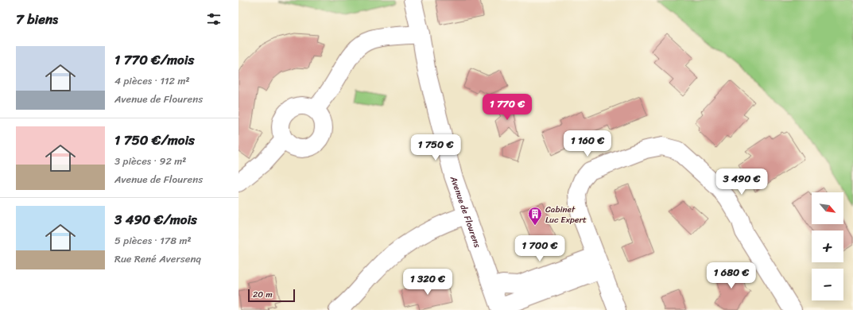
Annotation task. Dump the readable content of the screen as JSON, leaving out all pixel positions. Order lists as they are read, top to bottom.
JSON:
{
  "streets": {
    "street": ["Avenue de Flourens"]
  },
  "places": {
    "building": ["Cabinet Luc Expert"]
  },
  "scale_bar": "20 m",
  "north": "bottom right",
  "page": {
    "heading": "7 biens",
    "list": [
      {
        "name": "1 770 €/mois",
        "note": "4 pièces · 112 m² · Avenue de Flourens"
      },
      {
        "name": "1 750 €/mois",
        "note": "3 pièces · 92 m² · Avenue de Flourens"
      },
      {
        "name": "3 490 €/mois",
        "note": "5 pièces · 178 m² · Rue René Aversenq"
      }
    ],
    "price": [
      "1 770 €",
      "1 160 €",
      "1 750 €",
      "3 490 €",
      "1 700 €",
      "1 680 €",
      "1 320 €"
    ],
    "map_buttons": ["+", "−"],
    "scale": "20 m"
  }
}
